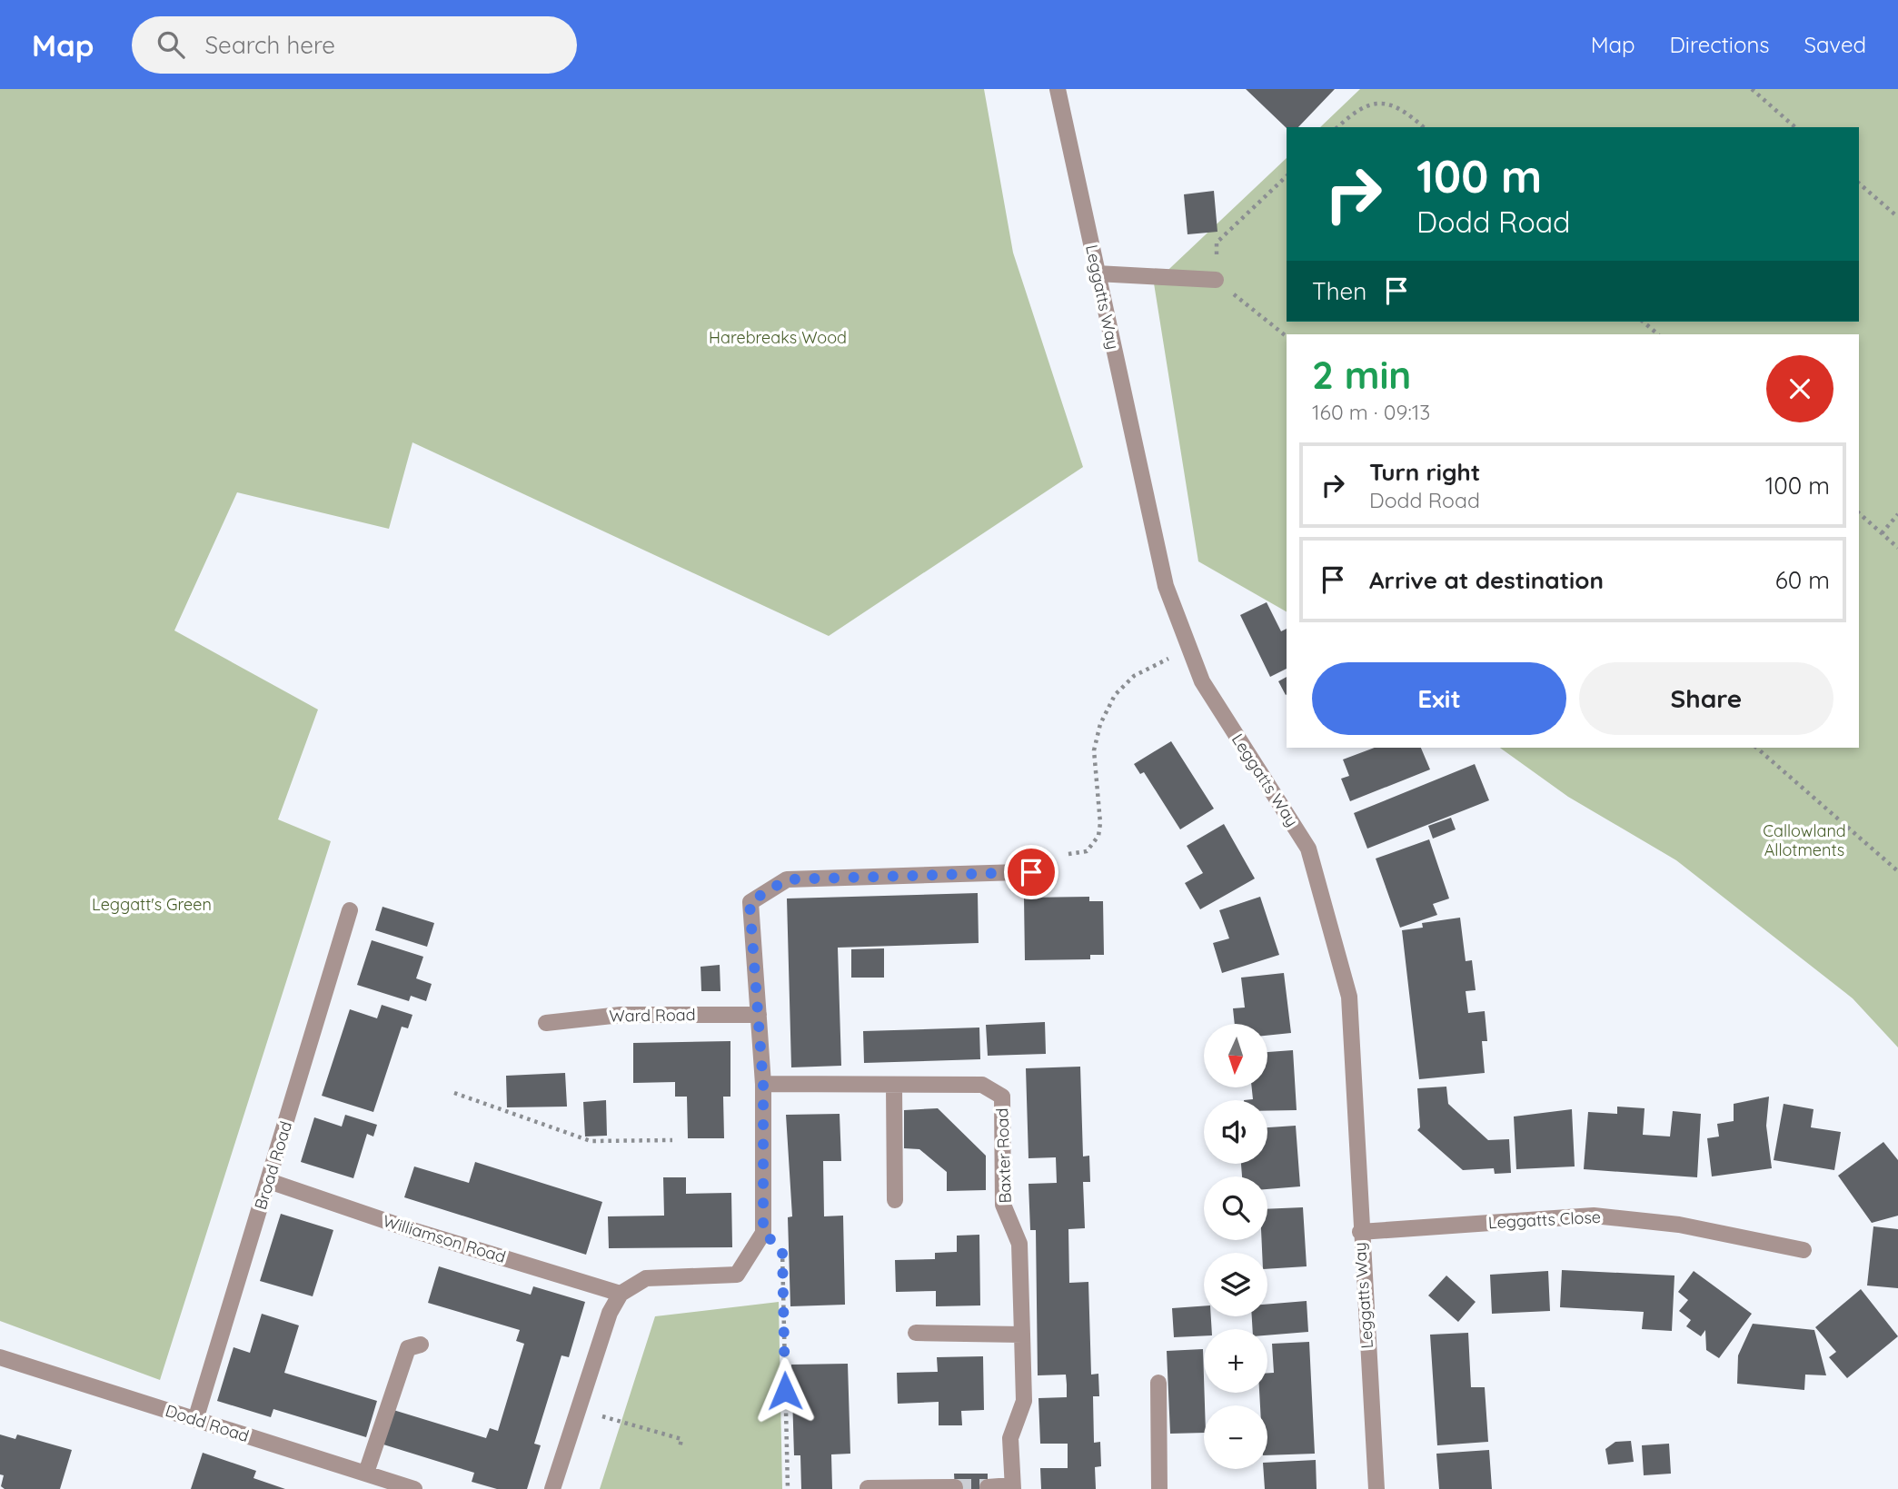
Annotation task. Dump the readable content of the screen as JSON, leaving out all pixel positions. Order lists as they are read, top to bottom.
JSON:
{
  "streets": {
    "street": [
      "Leggatts Way",
      "Ward Road",
      "Baxter Road",
      "Broad Road",
      "Leggatts Close",
      "Williamson Road",
      "Dodd Road"
    ]
  },
  "crossings": [
    ["Leggatts Way", "Leggatts Close"],
    ["Broad Road", "Williamson Road"],
    ["Broad Road", "Dodd Road"]
  ],
  "parks": ["Harebreaks Wood", "Callowland Allotments", "Leggatt's Green"],
  "north": "bottom",
  "page": {
    "header": "Map",
    "search": "Search here",
    "nav": ["Map", "Directions", "Saved"],
    "turn": ["100 m", "Dodd Road"],
    "then": "Then",
    "heading": ["2 min", "160 m · 09:13"],
    "list": [
      {
        "name": "Turn right",
        "note": "Dodd Road",
        "value": "100 m"
      },
      {
        "name": "Arrive at destination",
        "value": "60 m"
      }
    ],
    "buttons": ["Exit", "Share"],
    "map_buttons": ["+", "−"]
  }
}
